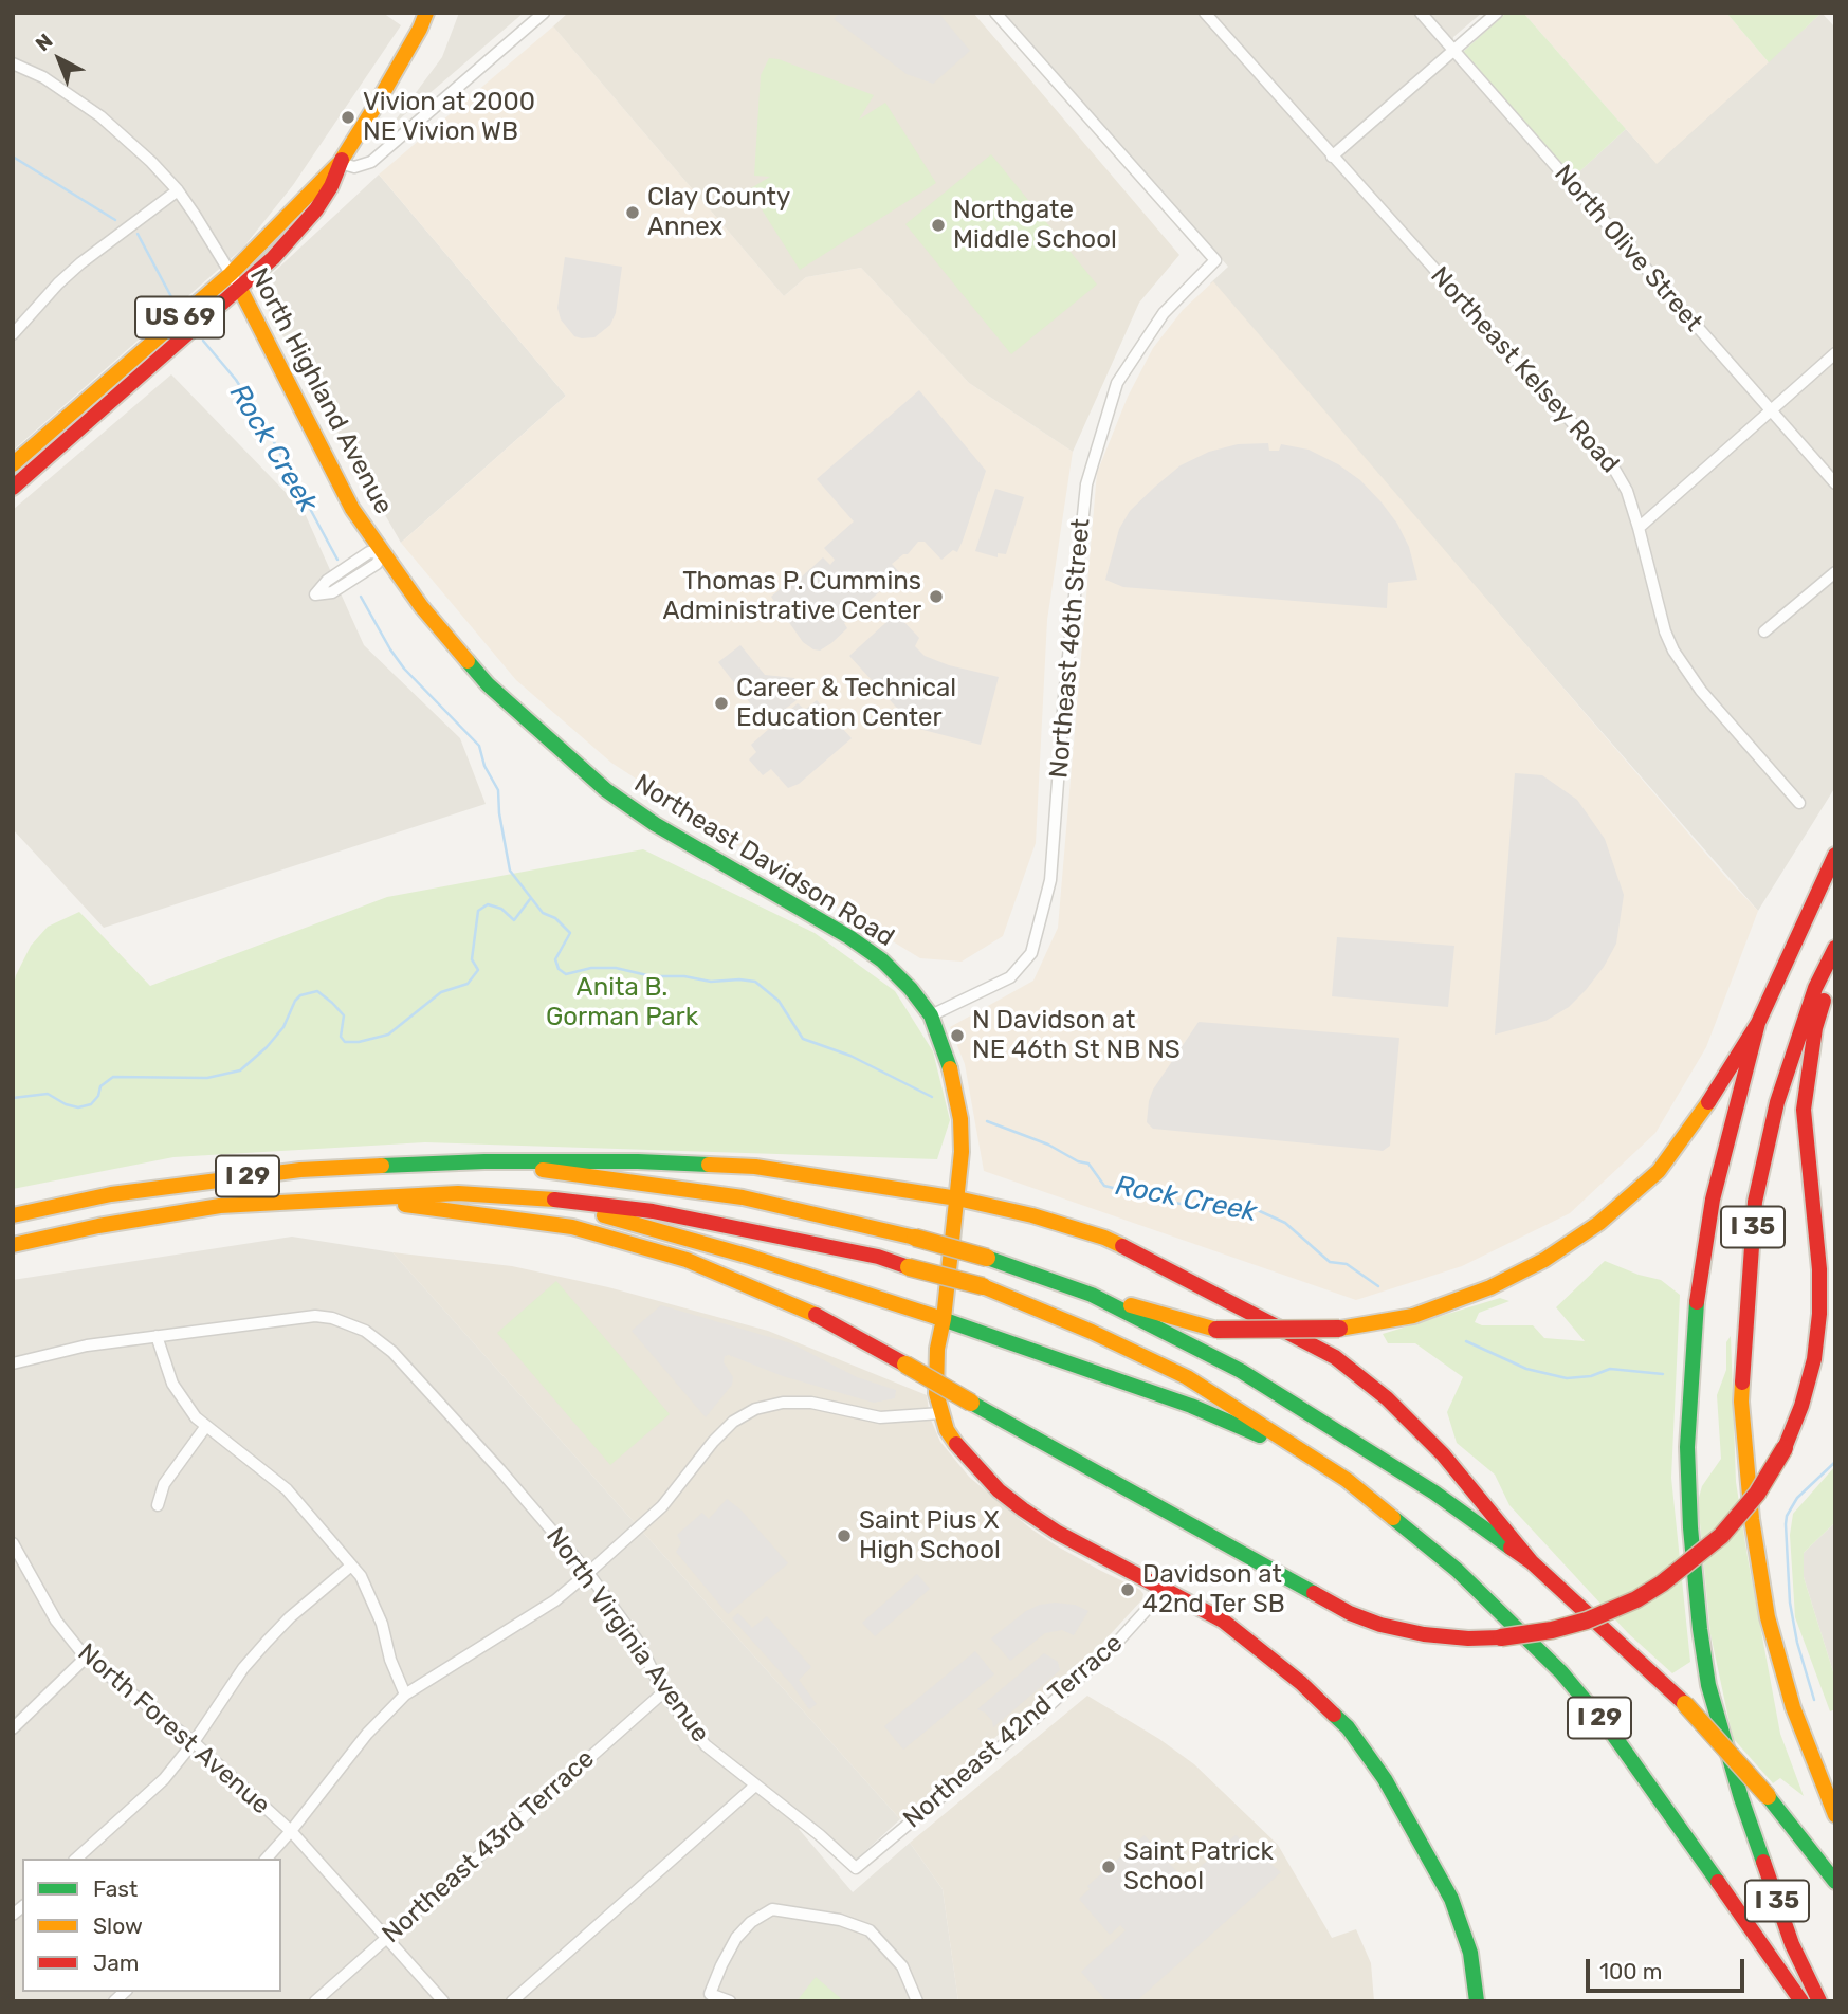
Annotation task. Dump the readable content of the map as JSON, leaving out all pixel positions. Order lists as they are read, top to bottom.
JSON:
{
  "streets": {
    "main road": [
      "US 69",
      "North Highland Avenue",
      "Northeast Davidson Road",
      "I 29",
      "I 35"
    ],
    "street": [
      "North Olive Street",
      "Northeast Kelsey Road",
      "Northeast 46th Street",
      "North Virginia Avenue",
      "North Forest Avenue",
      "Northeast 42nd Terrace",
      "Northeast 43rd Terrace"
    ]
  },
  "crossings": [
    ["US 69", "North Highland Avenue"],
    ["North Highland Avenue", "Northeast Davidson Road"],
    ["Northeast 46th Street", "Northeast Davidson Road"],
    ["Northeast Davidson Road", "Northeast 42nd Terrace"],
    ["North Virginia Avenue", "Northeast 42nd Terrace"],
    ["North Virginia Avenue", "Northeast 43rd Terrace"],
    ["North Forest Avenue", "Northeast 43rd Terrace"]
  ],
  "water": ["Rock Creek"],
  "parks": ["Anita B. Gorman Park"],
  "places": [
    "Vivion at 2000 NE Vivion WB",
    "Clay County Annex",
    "Northgate Middle School",
    "Thomas P. Cummins Administrative Center",
    "Career & Technical Education Center",
    "N Davidson at NE 46th St NB NS",
    "Saint Pius X High School",
    "Davidson at 42nd Ter SB",
    "Saint Patrick School"
  ],
  "legend": ["Fast", "Slow", "Jam"],
  "scale_bar": "100 m",
  "north": "top left"
}
